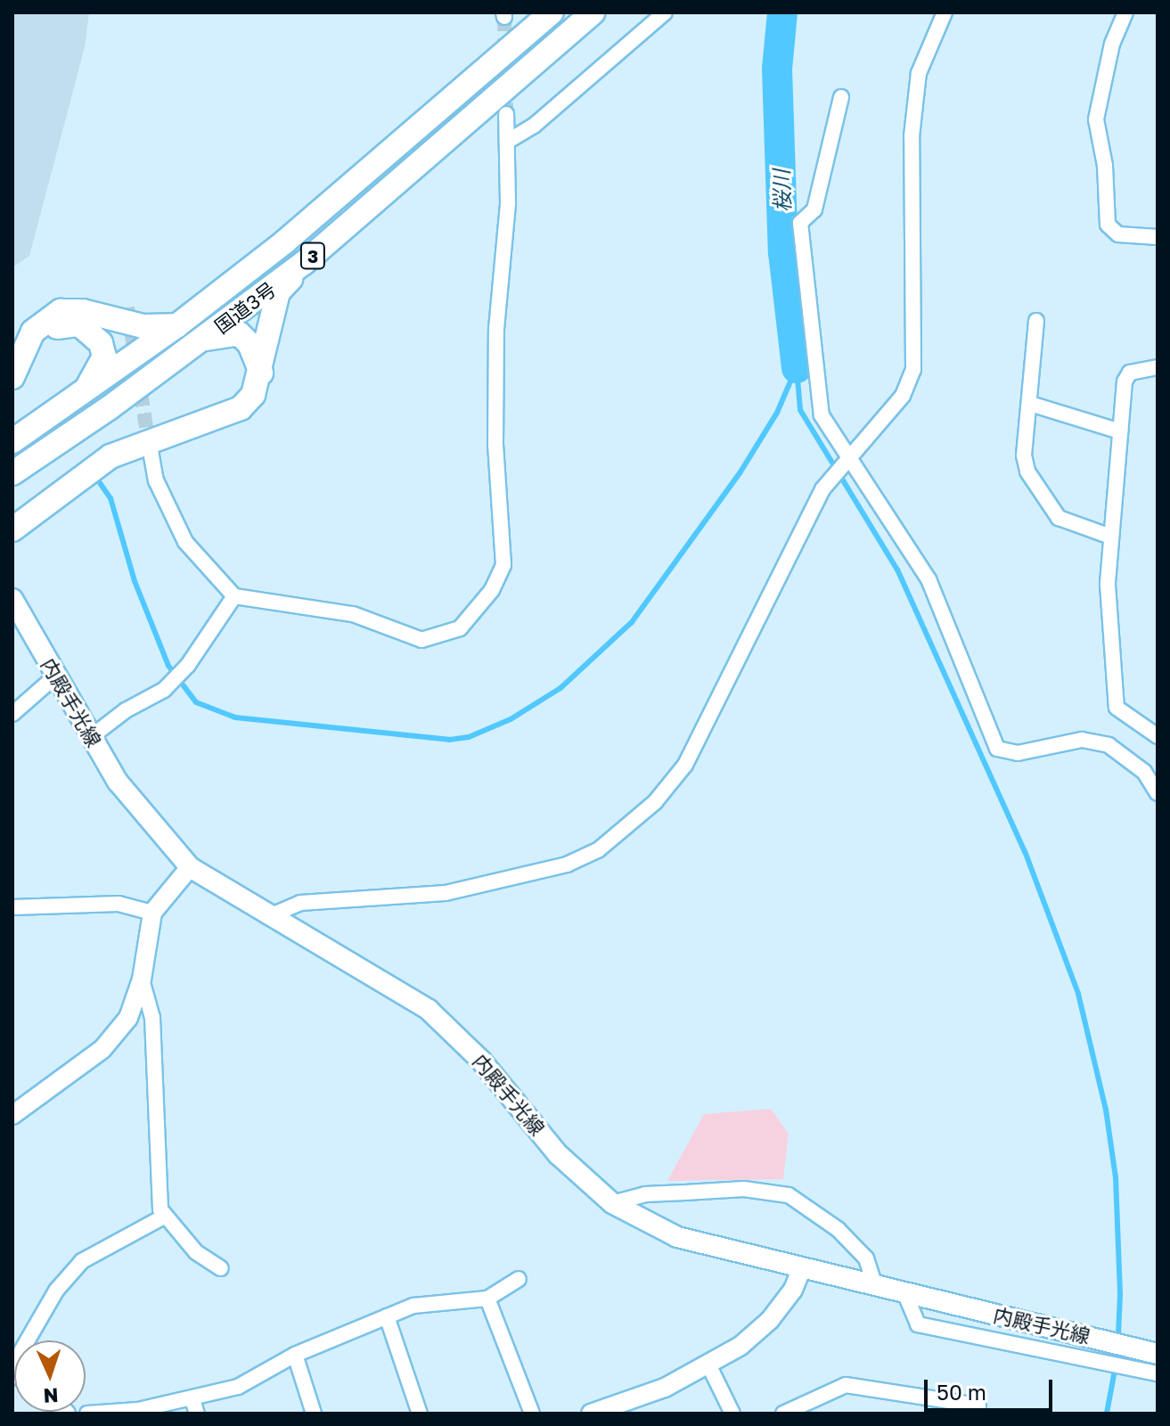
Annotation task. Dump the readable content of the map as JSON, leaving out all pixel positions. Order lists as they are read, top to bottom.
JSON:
{
  "streets": {
    "highway": ["3", "国道3号"],
    "main road": ["内殿手光線"]
  },
  "water": ["桜川"],
  "scale_bar": "50 m",
  "north": "bottom"
}
